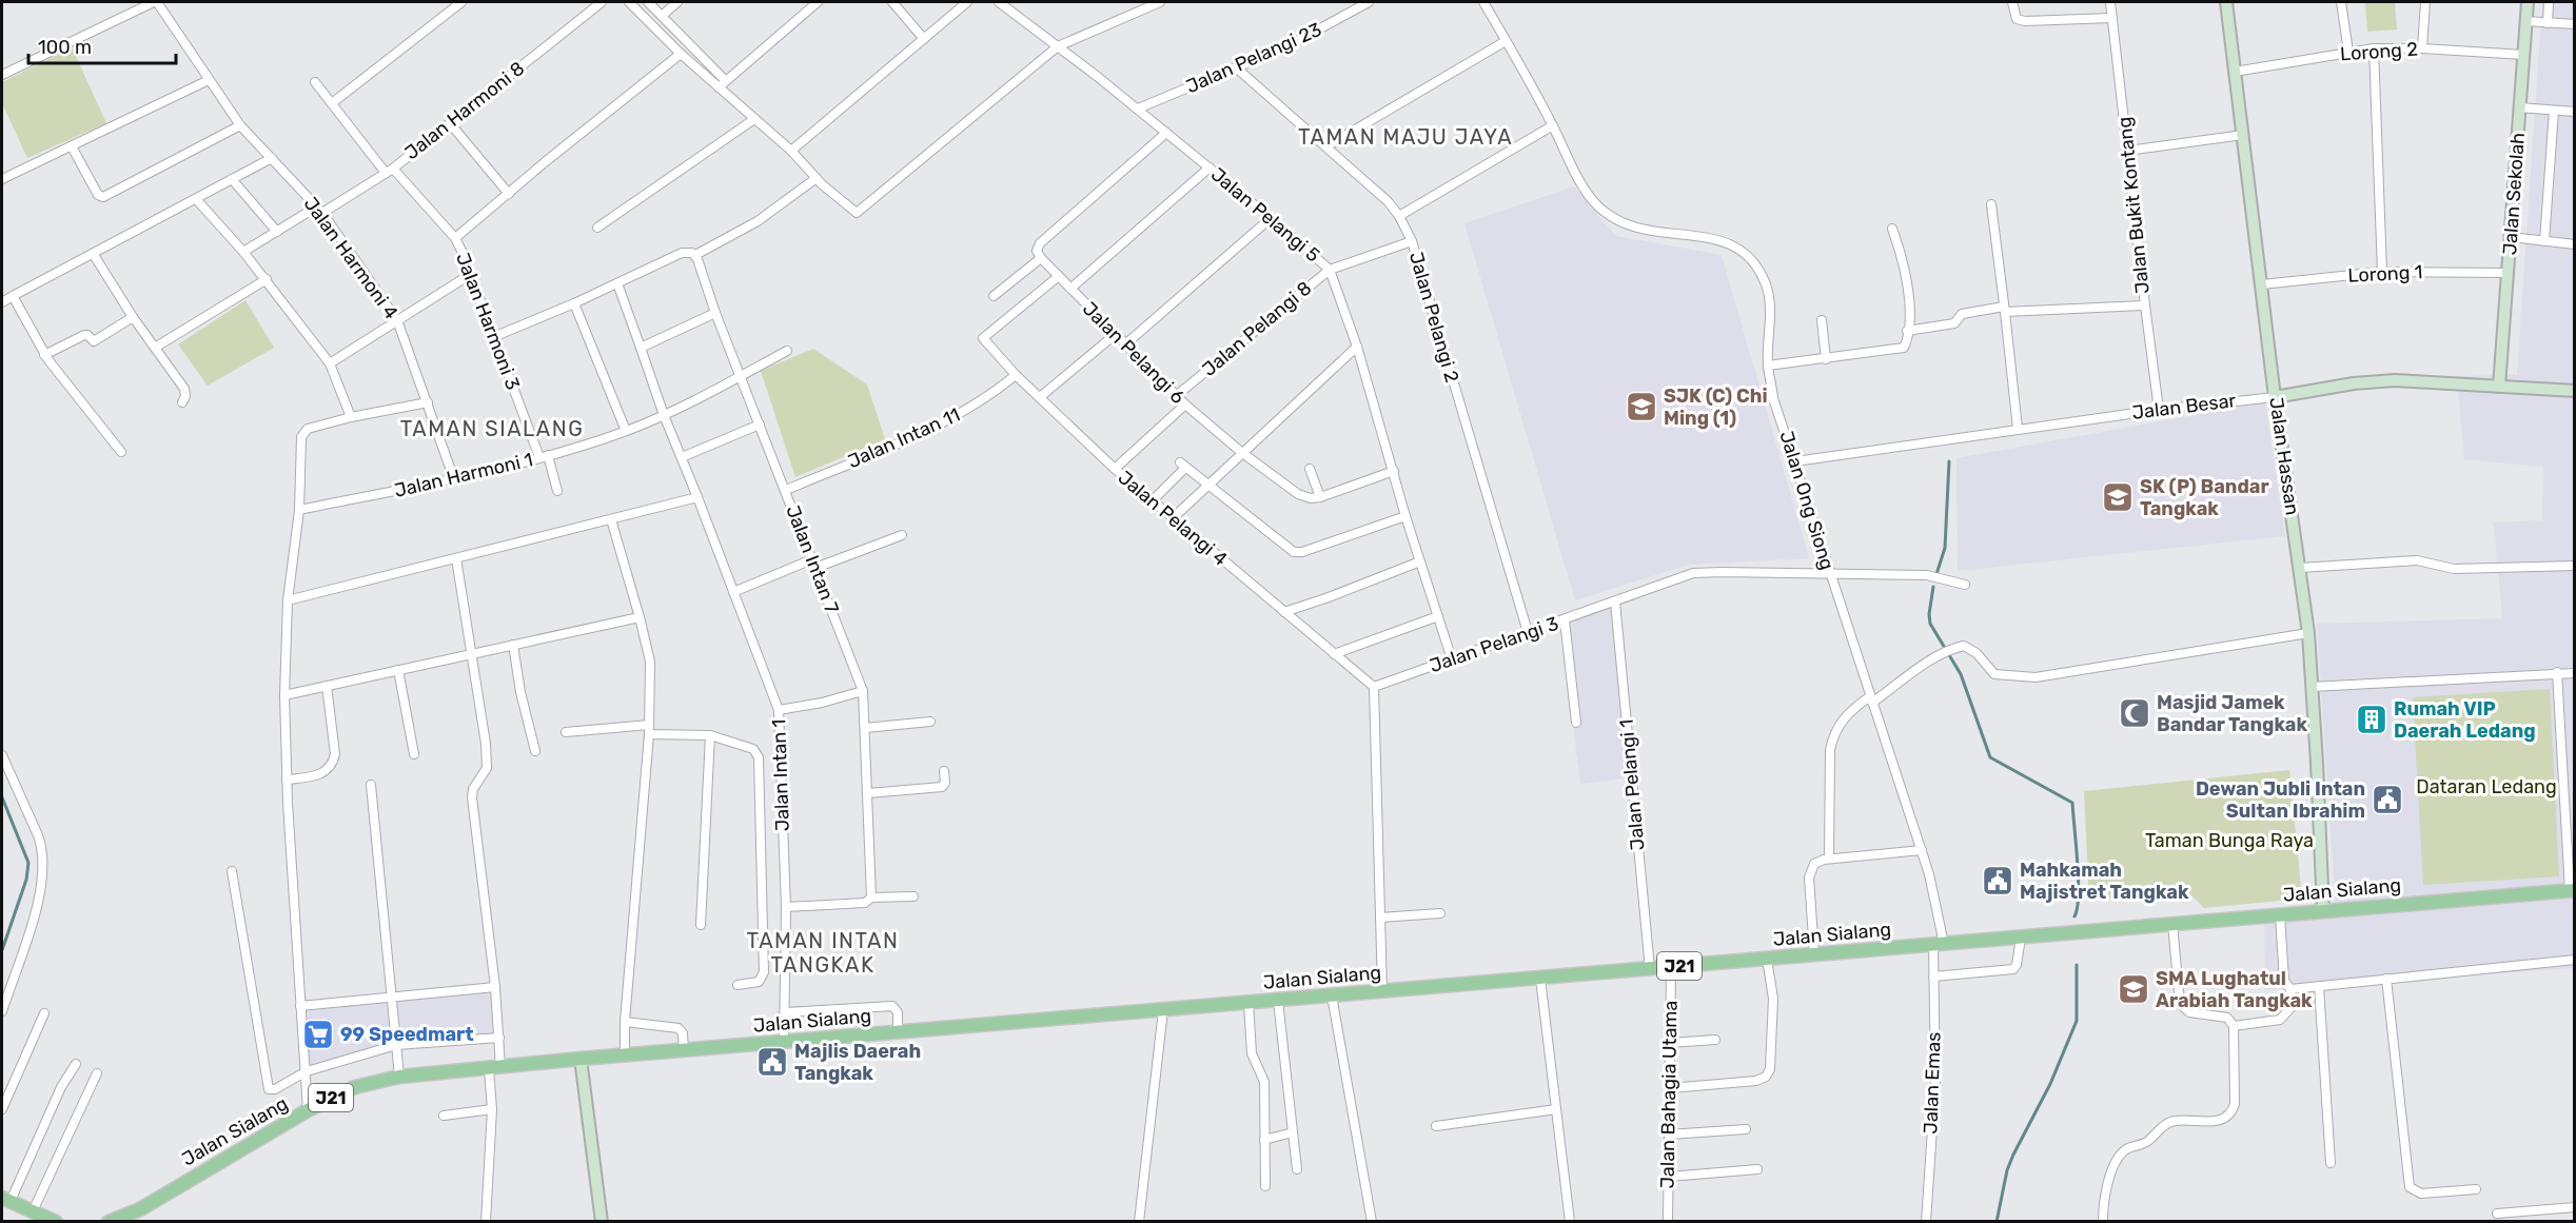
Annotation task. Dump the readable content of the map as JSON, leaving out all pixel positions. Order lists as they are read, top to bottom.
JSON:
{
  "streets": {
    "main road": ["Jalan Sialang", "J21"],
    "street": [
      "Lorong 2",
      "Jalan Pelangi 23",
      "Jalan Harmoni 8",
      "Jalan Sekolah",
      "Jalan Bukit Kontang",
      "Jalan Pelangi 5",
      "Jalan Harmoni 4",
      "Lorong 1",
      "Jalan Pelangi 2",
      "Jalan Harmoni 3",
      "Jalan Pelangi 8",
      "Jalan Pelangi 6",
      "Jalan Besar",
      "Jalan Intan 11",
      "Jalan Hassan",
      "Jalan Harmoni 1",
      "Jalan Ong Siong",
      "Jalan Pelangi 4",
      "Jalan Intan 7",
      "Jalan Pelangi 3",
      "Jalan Intan 1",
      "Jalan Pelangi 1",
      "Jalan Emas",
      "Jalan Bahagia Utama"
    ]
  },
  "crossings": [
    ["Lorong 2", "Jalan Sekolah"],
    ["Lorong 2", "Jalan Hassan"],
    ["Jalan Pelangi 23", "Jalan Pelangi 5"],
    ["Jalan Pelangi 23", "Jalan Pelangi 2"],
    ["Jalan Harmoni 8", "Jalan Harmoni 4"],
    ["Jalan Harmoni 8", "Jalan Harmoni 3"],
    ["Jalan Sekolah", "Lorong 1"],
    ["Jalan Sekolah", "Jalan Besar"],
    ["Jalan Bukit Kontang", "Jalan Besar"],
    ["Jalan Pelangi 5", "Jalan Pelangi 8"],
    ["Jalan Pelangi 5", "Jalan Pelangi 3"],
    ["Jalan Harmoni 4", "Jalan Harmoni 1"],
    ["Lorong 1", "Jalan Hassan"],
    ["Jalan Pelangi 2", "Jalan Pelangi 8"],
    ["Jalan Pelangi 2", "Jalan Pelangi 3"],
    ["Jalan Harmoni 3", "Jalan Harmoni 1"],
    ["Jalan Pelangi 8", "Jalan Pelangi 6"],
    ["Jalan Pelangi 6", "Jalan Pelangi 4"],
    ["Jalan Besar", "Jalan Hassan"],
    ["Jalan Besar", "Jalan Ong Siong"],
    ["Jalan Intan 11", "Jalan Pelangi 4"],
    ["Jalan Intan 11", "Jalan Intan 7"],
    ["Jalan Hassan", "Jalan Sialang"],
    ["Jalan Harmoni 1", "Jalan Intan 7"],
    ["Jalan Harmoni 1", "Jalan Intan 1"],
    ["Jalan Ong Siong", "Jalan Pelangi 3"],
    ["Jalan Ong Siong", "Jalan Sialang"],
    ["Jalan Ong Siong", "Jalan Emas"],
    ["Jalan Pelangi 4", "Jalan Pelangi 3"],
    ["Jalan Pelangi 3", "Jalan Pelangi 1"],
    ["Jalan Intan 1", "Jalan Sialang"],
    ["Jalan Pelangi 1", "Jalan Sialang"],
    ["Jalan Sialang", "Jalan Emas"],
    ["Jalan Sialang", "Jalan Bahagia Utama"]
  ],
  "districts": ["TAMAN MAJU JAYA", "TAMAN SIALANG", "TAMAN INTAN TANGKAK"],
  "parks": ["Dataran Ledang", "Taman Bunga Raya"],
  "places": {
    "school or university": ["SJK (C) Chi Ming (1)", "SK (P) Bandar Tangkak", "SMA Lughatul Arabiah Tangkak"],
    "mosque": ["Masjid Jamek Bandar Tangkak"],
    "building": ["Rumah VIP Daerah Ledang"],
    "public building": ["Dewan Jubli Intan Sultan Ibrahim", "Mahkamah Majistret Tangkak", "Majlis Daerah Tangkak"],
    "supermarket": ["99 Speedmart"]
  },
  "scale_bar": "100 m"
}
